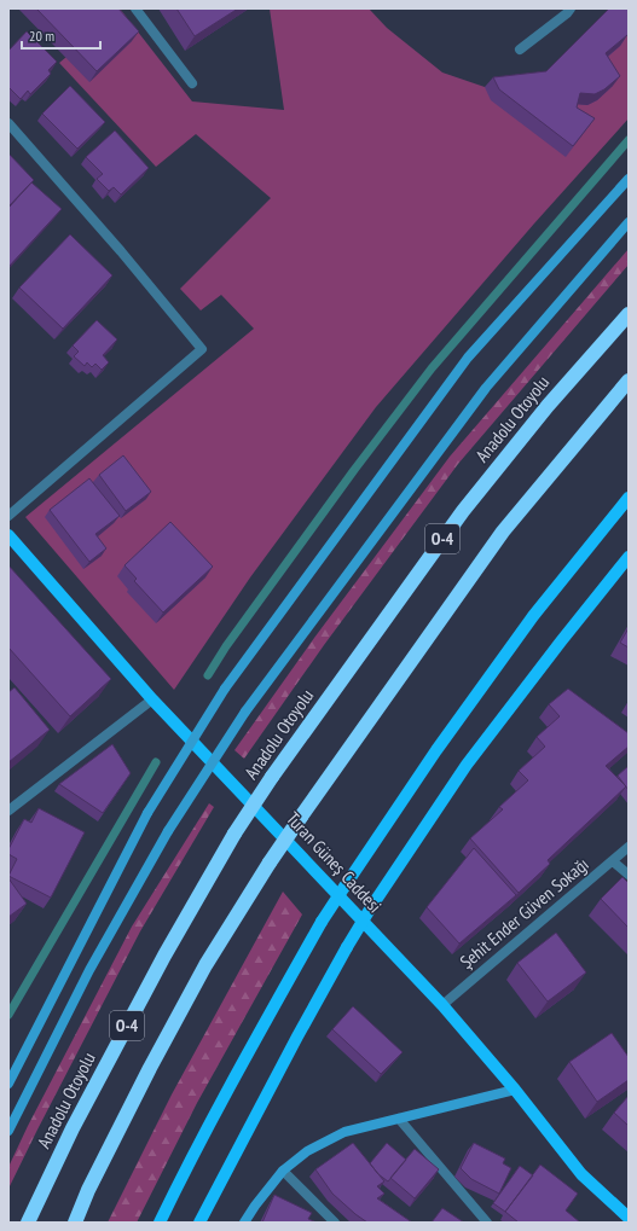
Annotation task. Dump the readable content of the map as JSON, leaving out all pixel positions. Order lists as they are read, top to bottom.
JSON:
{
  "streets": {
    "highway": ["Anadolu Otoyolu", "O-4"],
    "main road": ["Turan Güneş Caddesi"],
    "street": ["Şehit Ender Güven Sokağı"]
  },
  "crossings": [
    ["Turan Güneş Caddesi", "Şehit Ender Güven Sokağı"]
  ],
  "scale_bar": "20 m"
}
